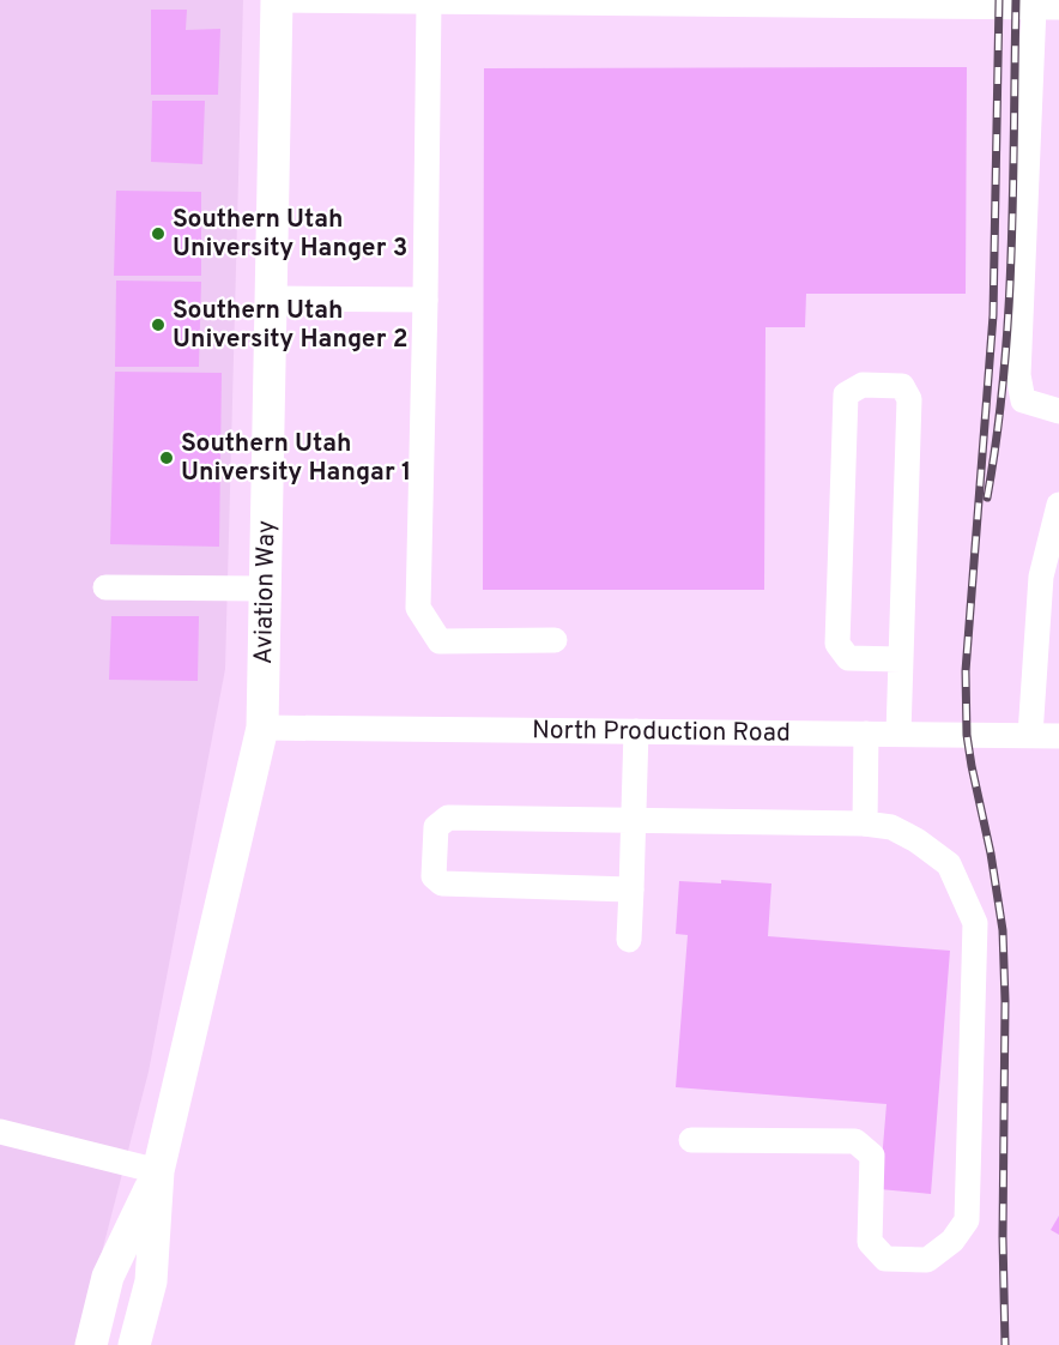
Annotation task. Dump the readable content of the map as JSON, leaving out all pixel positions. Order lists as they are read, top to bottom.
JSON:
{
  "streets": {
    "main road": ["Aviation Way"],
    "street": ["North Production Road"]
  },
  "crossings": [
    ["Aviation Way", "North Production Road"]
  ],
  "places": ["Southern Utah University Hanger 3", "Southern Utah University Hanger 2", "Southern Utah University Hangar 1"]
}
